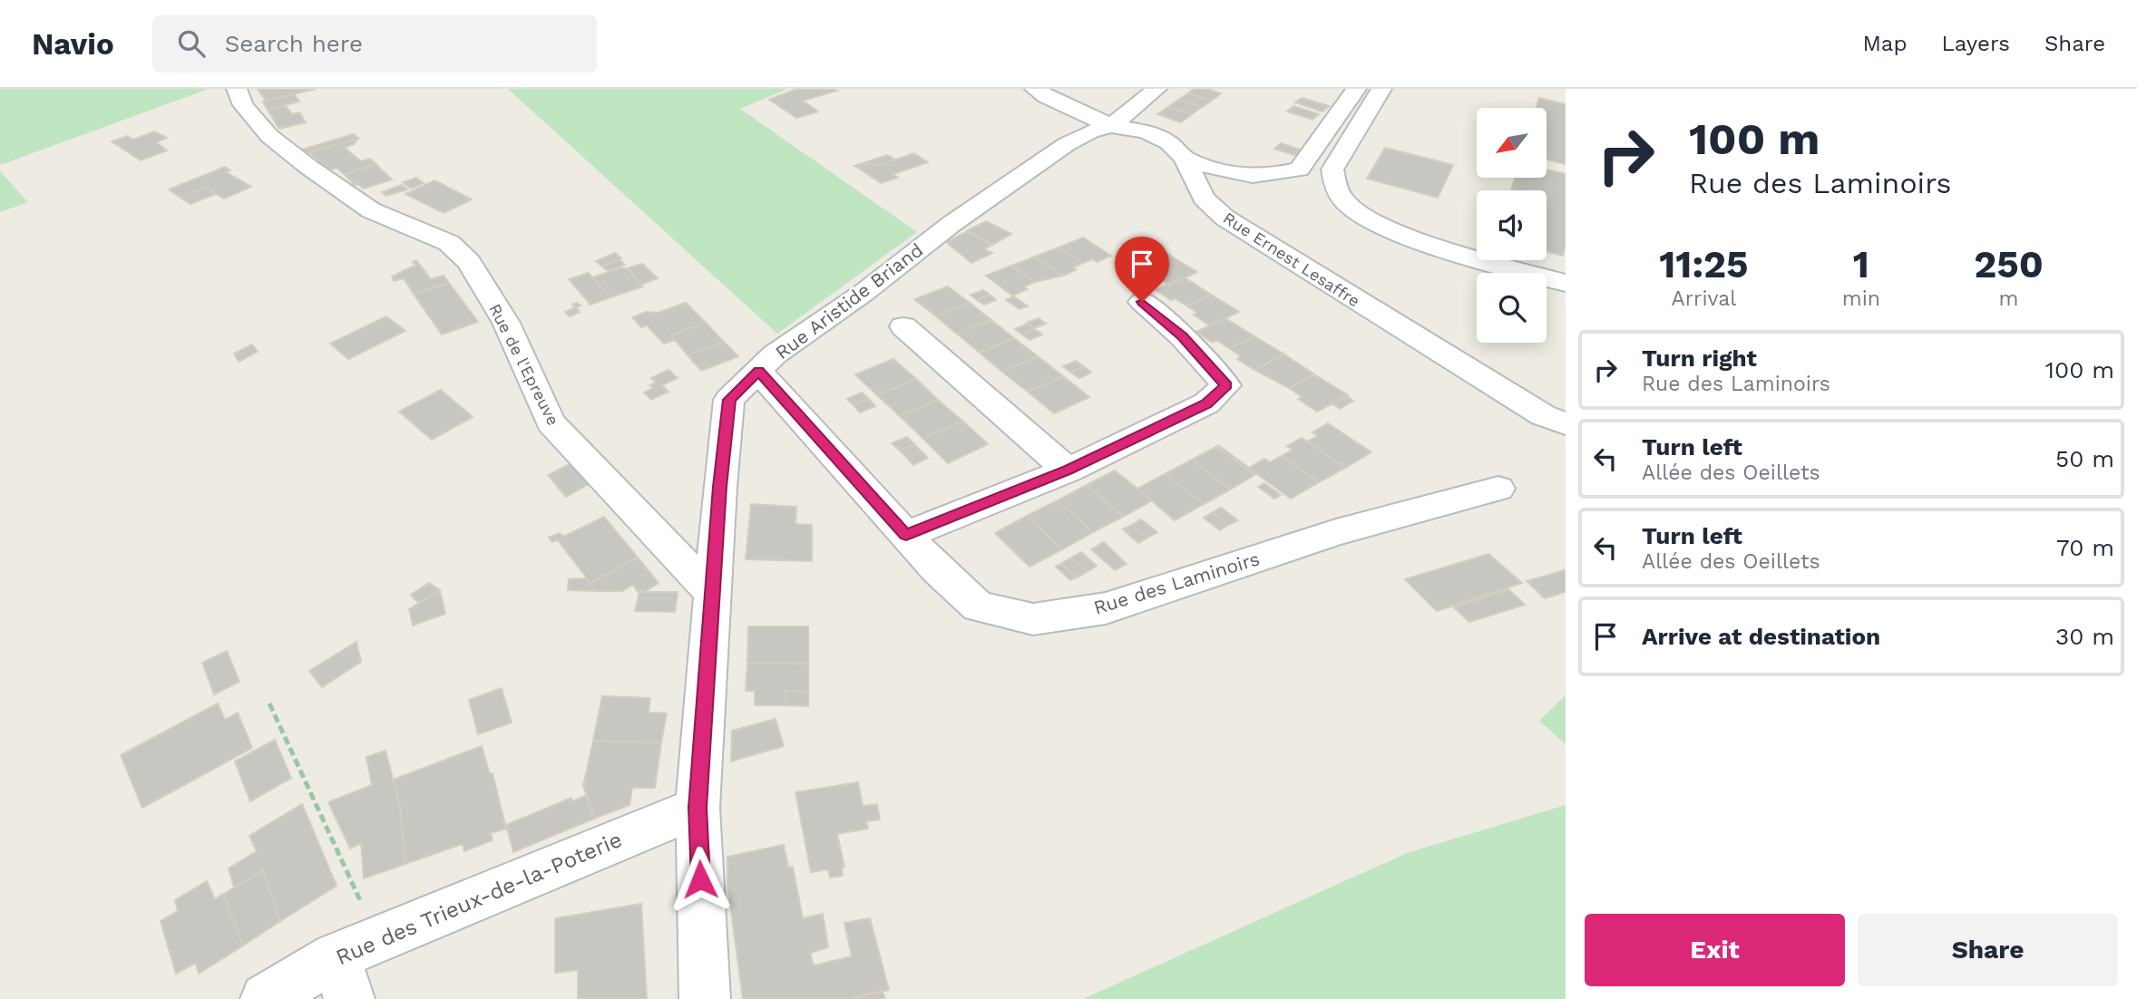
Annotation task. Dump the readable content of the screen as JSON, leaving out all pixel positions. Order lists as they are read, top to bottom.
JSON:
{
  "streets": {
    "street": [
      "Rue Ernest Lesaffre",
      "Rue Aristide Briand",
      "Rue de l'Epreuve",
      "Rue des Laminoirs",
      "Rue des Trieux-de-la-Poterie"
    ]
  },
  "crossings": [
    ["Rue Ernest Lesaffre", "Rue Aristide Briand"],
    ["Rue Aristide Briand", "Rue de l'Epreuve"],
    ["Rue Aristide Briand", "Rue des Laminoirs"],
    ["Rue Aristide Briand", "Rue des Trieux-de-la-Poterie"]
  ],
  "north": "bottom left",
  "page": {
    "header": "Navio",
    "search": "Search here",
    "nav": ["Map", "Layers", "Share"],
    "turn": ["100 m", "Rue des Laminoirs"],
    "eta": [
      "11:25",
      "Arrival",
      "1",
      "min",
      "250",
      "m"
    ],
    "list": [
      {
        "name": "Turn right",
        "note": "Rue des Laminoirs",
        "value": "100 m"
      },
      {
        "name": "Turn left",
        "note": "Allée des Oeillets",
        "value": "50 m"
      },
      {
        "name": "Turn left",
        "note": "Allée des Oeillets",
        "value": "70 m"
      },
      {
        "name": "Arrive at destination",
        "value": "30 m"
      }
    ],
    "buttons": ["Exit", "Share"]
  }
}
